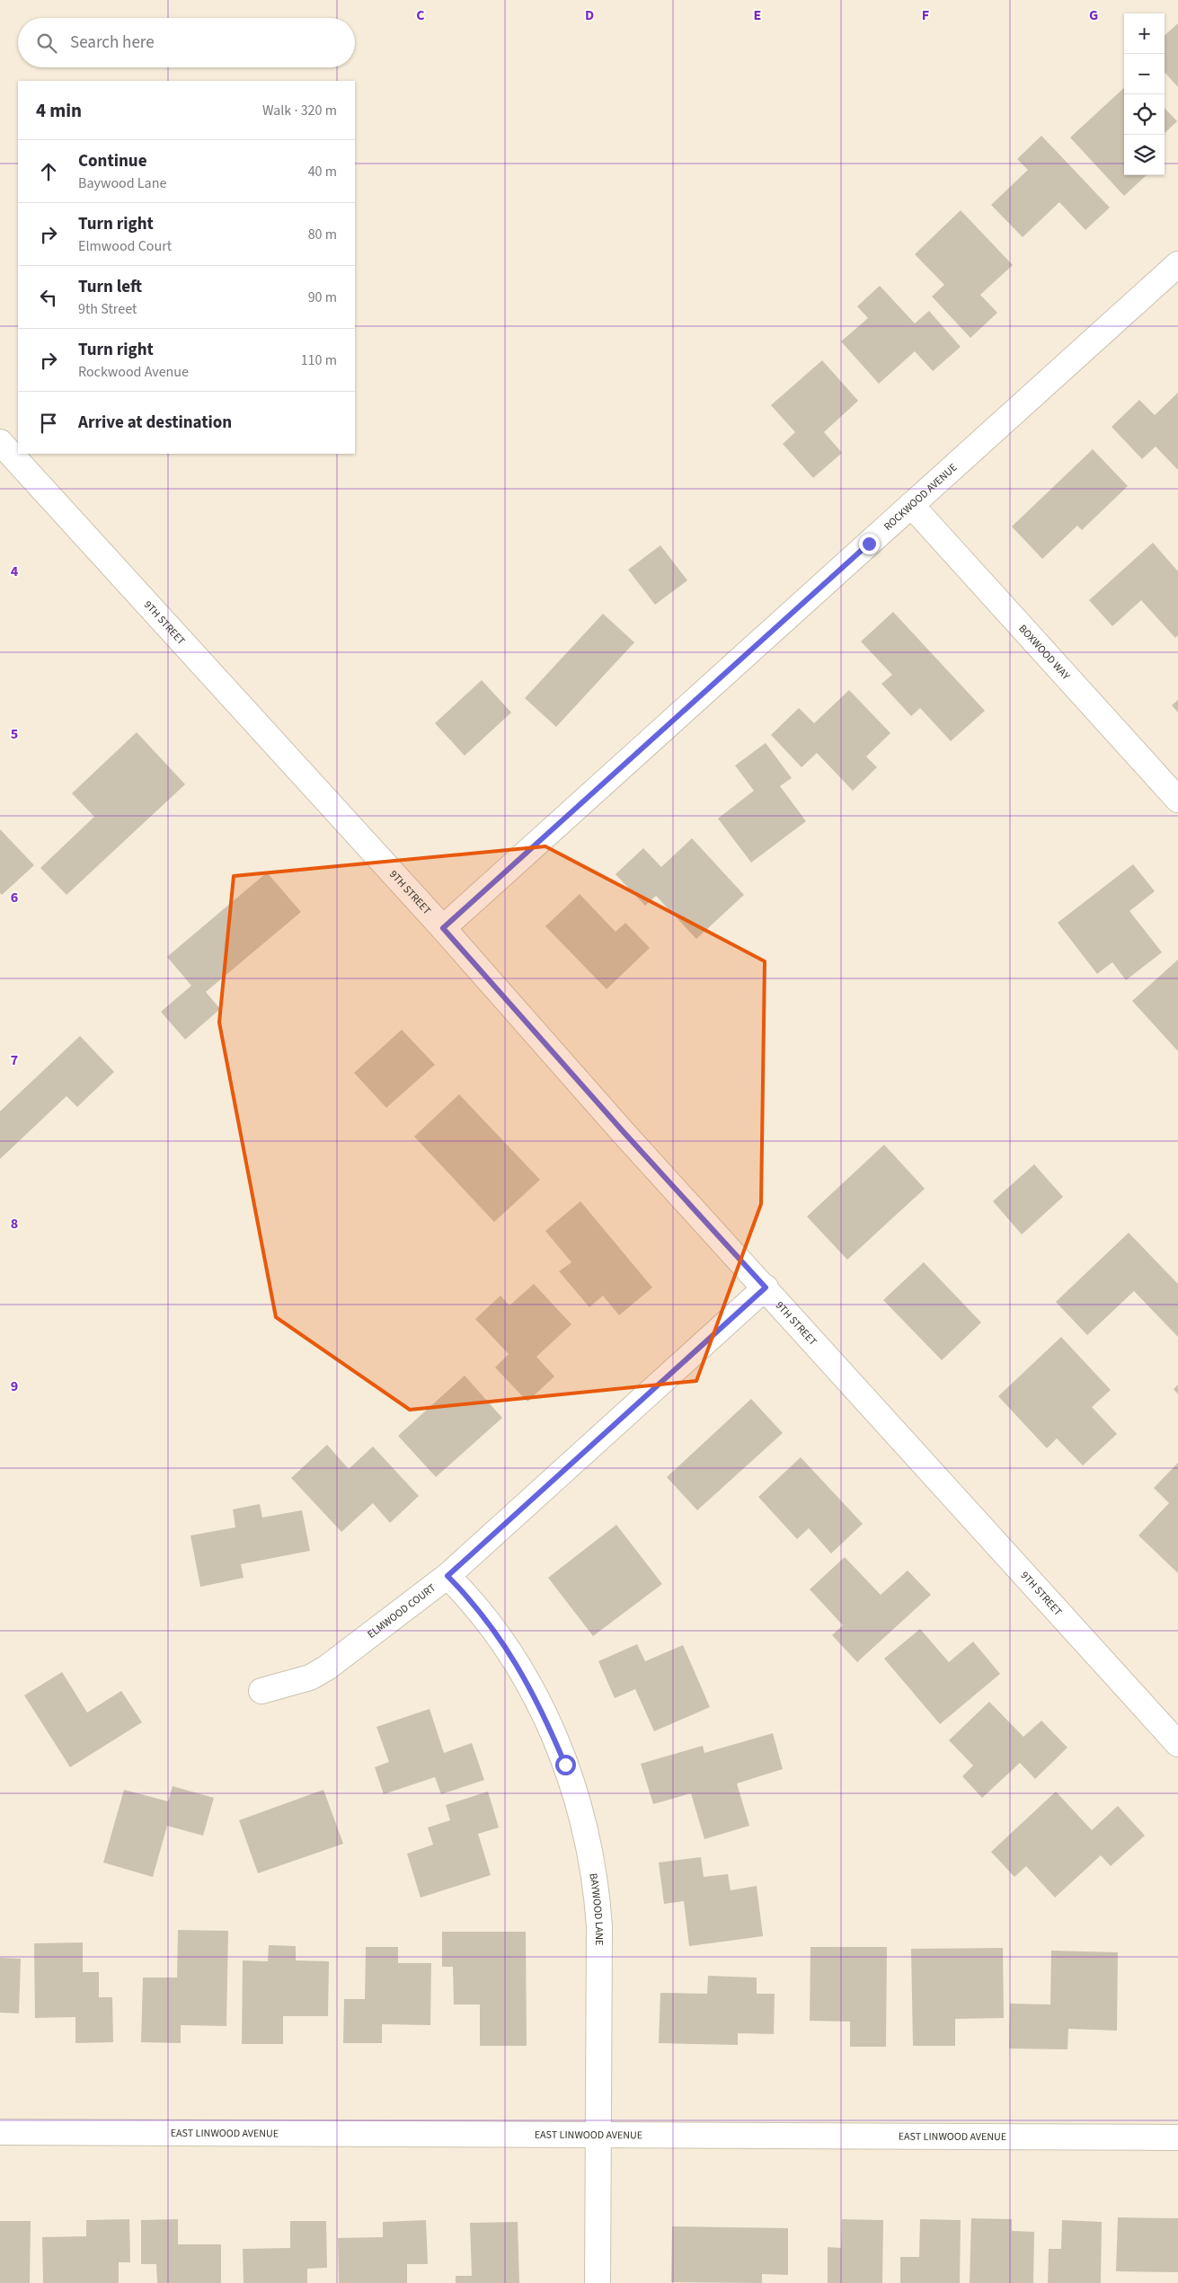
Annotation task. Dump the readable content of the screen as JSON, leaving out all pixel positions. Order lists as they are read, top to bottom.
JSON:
{
  "streets": {
    "street": [
      "ROCKWOOD AVENUE",
      "9TH STREET",
      "BOXWOOD WAY",
      "ELMWOOD COURT",
      "BAYWOOD LANE",
      "EAST LINWOOD AVENUE"
    ]
  },
  "crossings": [
    ["ROCKWOOD AVENUE", "9TH STREET"],
    ["ROCKWOOD AVENUE", "BOXWOOD WAY"],
    ["9TH STREET", "ELMWOOD COURT"],
    ["ELMWOOD COURT", "BAYWOOD LANE"],
    ["BAYWOOD LANE", "EAST LINWOOD AVENUE"]
  ],
  "page": {
    "map_buttons": ["+", "−"],
    "search": "Search here",
    "heading": ["4 min", "Walk · 320 m"],
    "list": [
      ["Continue", "Baywood Lane", "40 m"],
      ["Turn right", "Elmwood Court", "80 m"],
      ["Turn left", "9th Street", "90 m"],
      ["Turn right", "Rockwood Avenue", "110 m"],
      "Arrive at destination"
    ]
  },
  "grid": {
    "columns": [
      "C",
      "D",
      "E",
      "F",
      "G"
    ],
    "rows": [
      "4",
      "5",
      "6",
      "7",
      "8",
      "9"
    ]
  }
}
